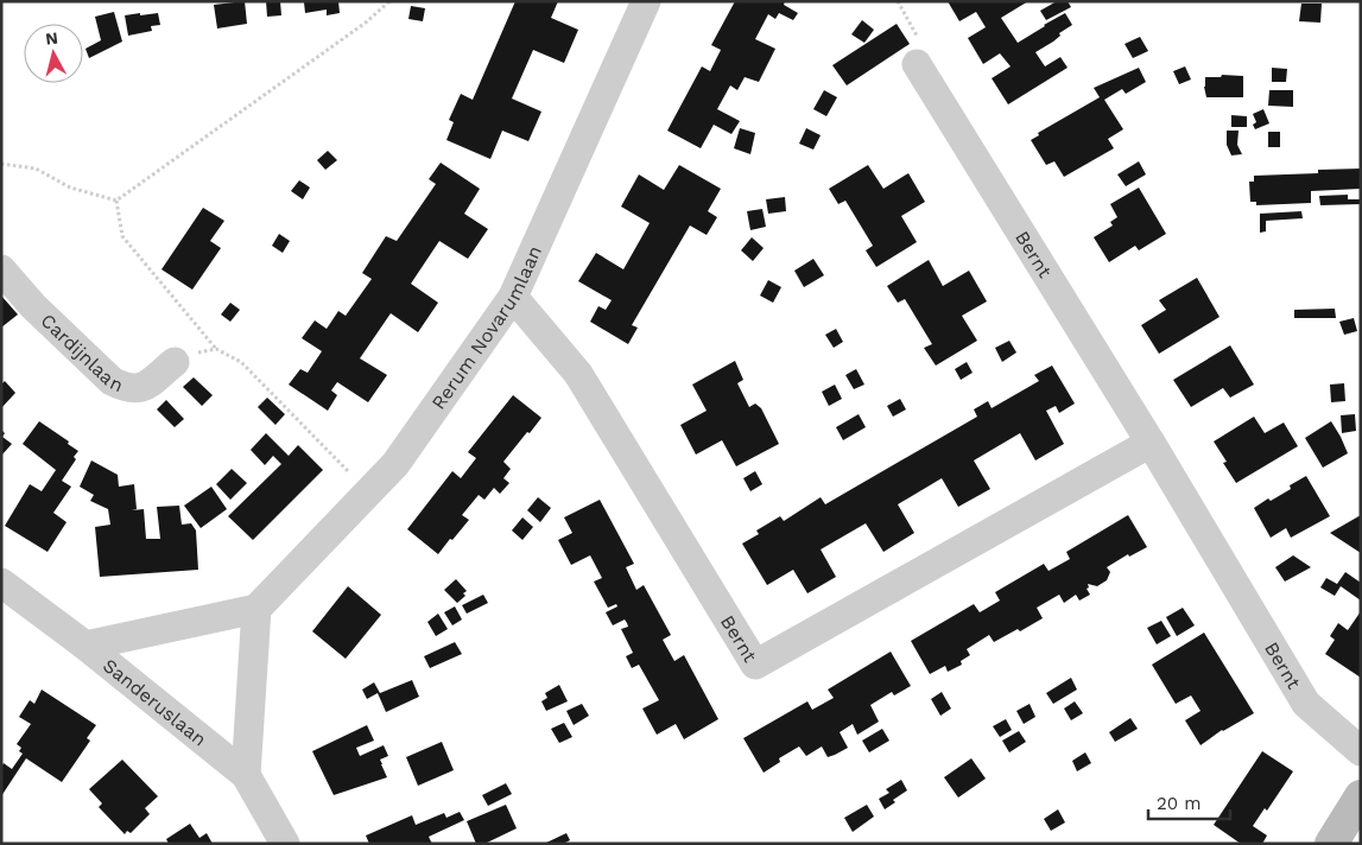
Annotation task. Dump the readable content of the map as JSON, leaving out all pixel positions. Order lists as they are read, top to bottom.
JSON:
{
  "streets": {
    "street": [
      "Bernt",
      "Rerum Novarumlaan",
      "Cardijnlaan",
      "Sanderuslaan"
    ]
  },
  "crossings": [
    ["Bernt", "Rerum Novarumlaan"]
  ],
  "scale_bar": "20 m",
  "north": "top"
}
